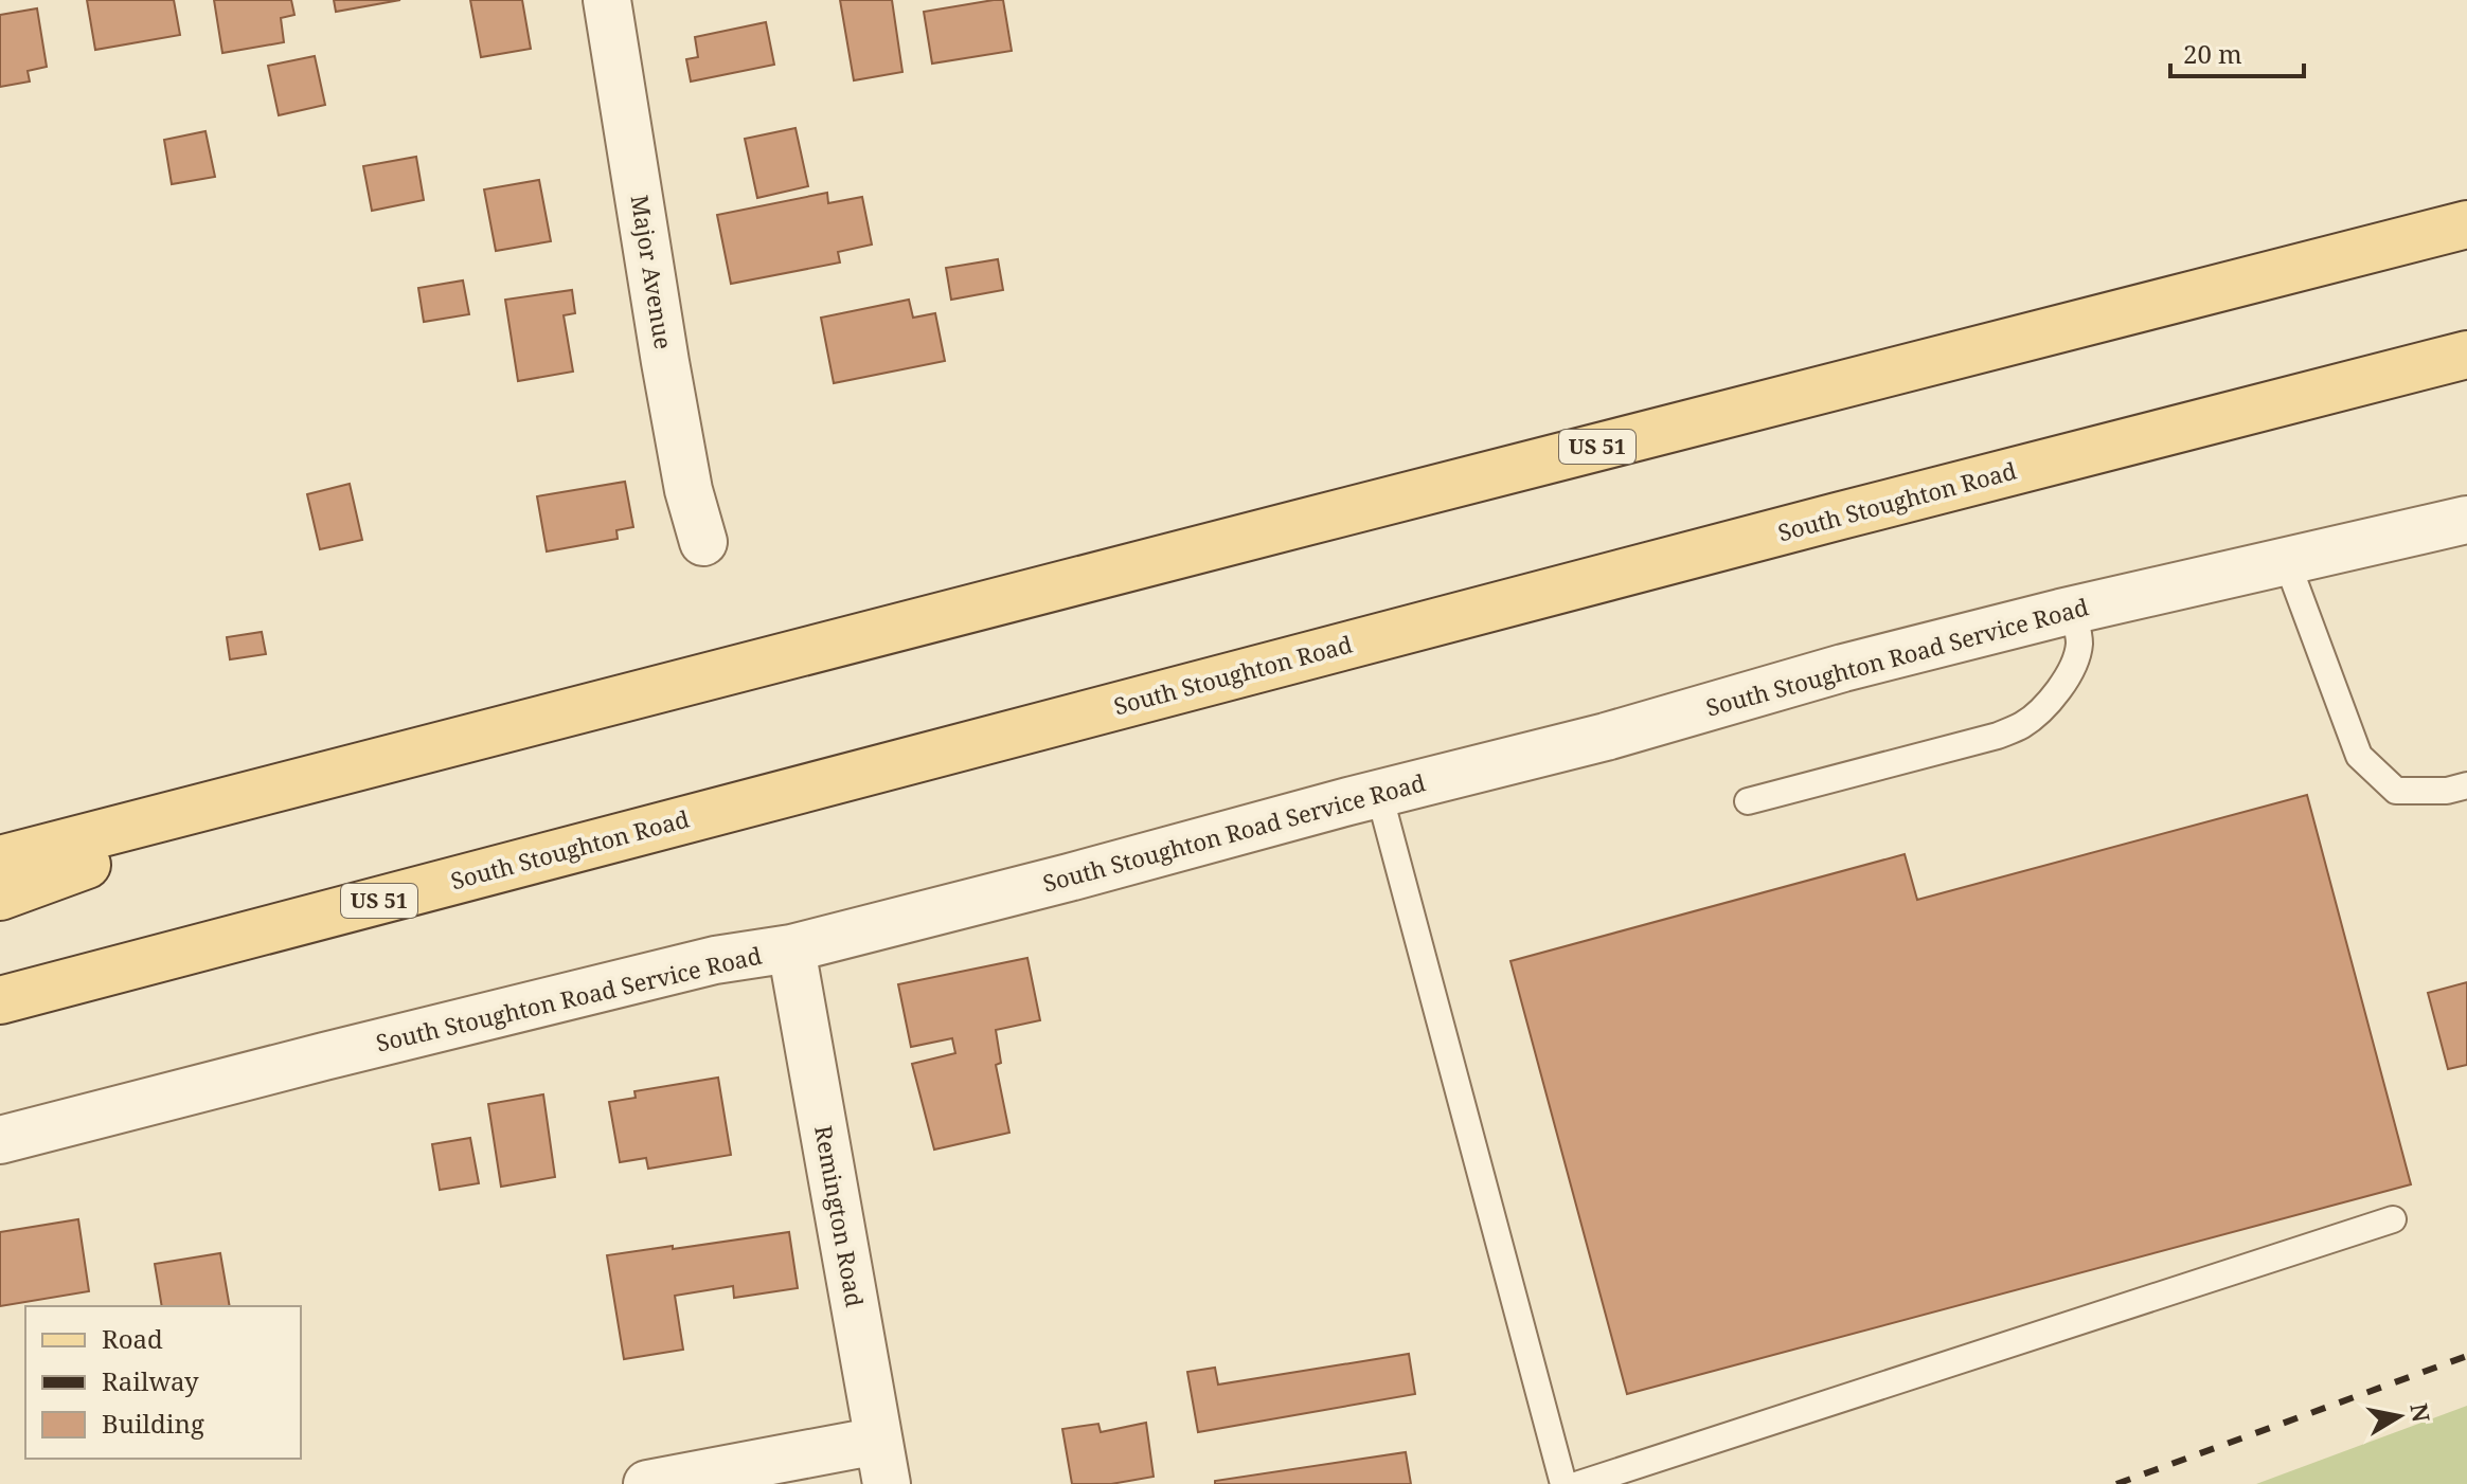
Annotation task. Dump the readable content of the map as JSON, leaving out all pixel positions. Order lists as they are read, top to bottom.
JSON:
{
  "streets": {
    "main road": ["US 51", "South Stoughton Road"],
    "street": ["Major Avenue", "South Stoughton Road Service Road", "Remington Road"]
  },
  "crossings": [
    ["South Stoughton Road Service Road", "Remington Road"]
  ],
  "legend": ["Road", "Railway", "Building"],
  "scale_bar": "20 m",
  "north": "right"
}
